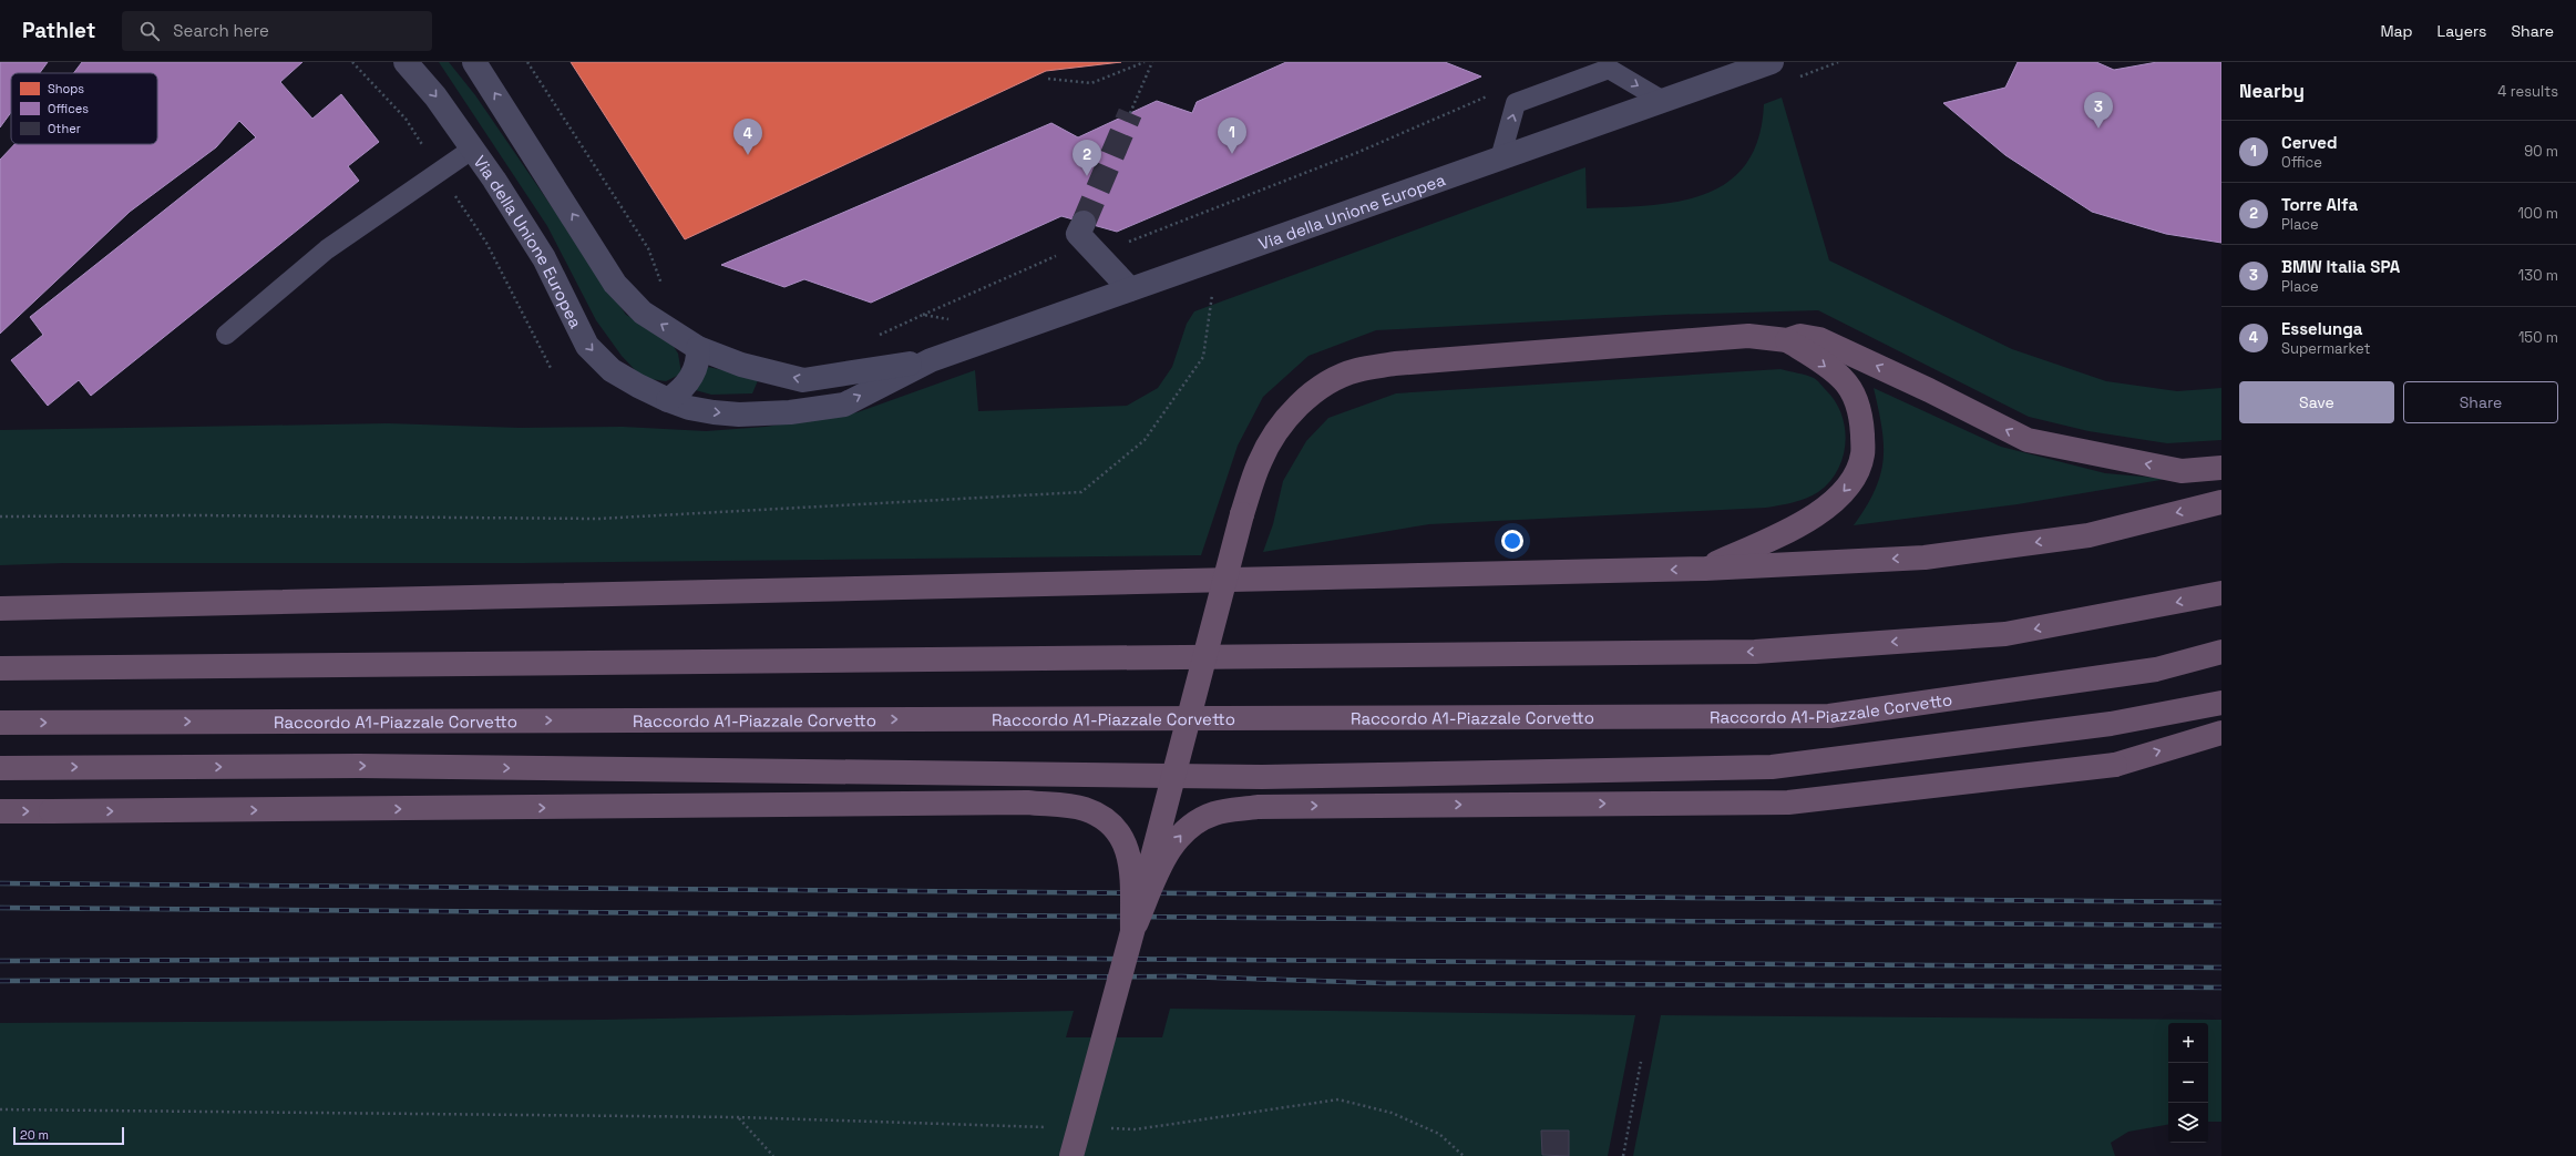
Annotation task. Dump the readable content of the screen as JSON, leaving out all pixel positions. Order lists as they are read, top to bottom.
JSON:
{
  "streets": {
    "highway": ["Raccordo A1-Piazzale Corvetto"],
    "street": ["Via della Unione Europea"]
  },
  "legend": ["Shops", "Offices", "Other"],
  "scale_bar": "20 m",
  "page": {
    "header": "Pathlet",
    "search": "Search here",
    "nav": ["Map", "Layers", "Share"],
    "heading": ["Nearby", "4 results"],
    "pins": [
      "3",
      "1",
      "4",
      "2"
    ],
    "list": [
      {
        "mark": "1",
        "name": "Cerved",
        "note": "Office",
        "value": "90 m"
      },
      {
        "mark": "2",
        "name": "Torre Alfa",
        "note": "Place",
        "value": "100 m"
      },
      {
        "mark": "3",
        "name": "BMW Italia SPA",
        "note": "Place",
        "value": "130 m"
      },
      {
        "mark": "4",
        "name": "Esselunga",
        "note": "Supermarket",
        "value": "150 m"
      }
    ],
    "buttons": ["Save", "Share"],
    "map_buttons": ["+", "−"],
    "scale": "20 m"
  }
}
